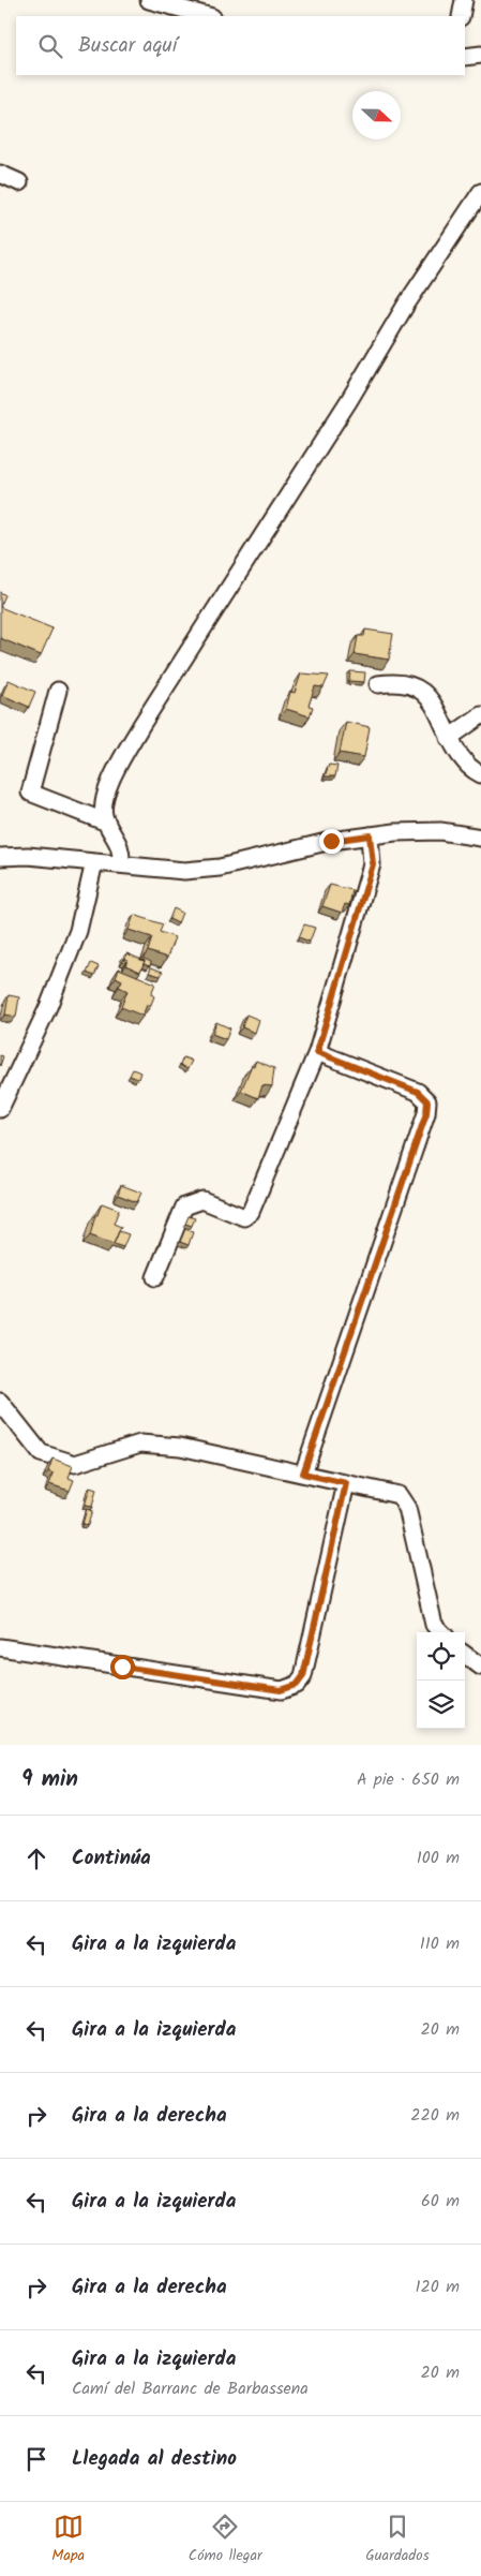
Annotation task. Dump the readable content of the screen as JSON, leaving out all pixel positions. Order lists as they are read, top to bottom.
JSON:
{
  "north": "right",
  "page": {
    "search": "Buscar aquí",
    "heading": ["9 min", "A pie · 650 m"],
    "list": [
      ["Continúa", "100 m"],
      ["Gira a la izquierda", "110 m"],
      ["Gira a la izquierda", "20 m"],
      ["Gira a la derecha", "220 m"],
      ["Gira a la izquierda", "60 m"],
      ["Gira a la derecha", "120 m"],
      ["Gira a la izquierda", "Camí del Barranc de Barbassena", "20 m"],
      "Llegada al destino"
    ],
    "nav": ["Mapa", "Cómo llegar", "Guardados"]
  }
}
